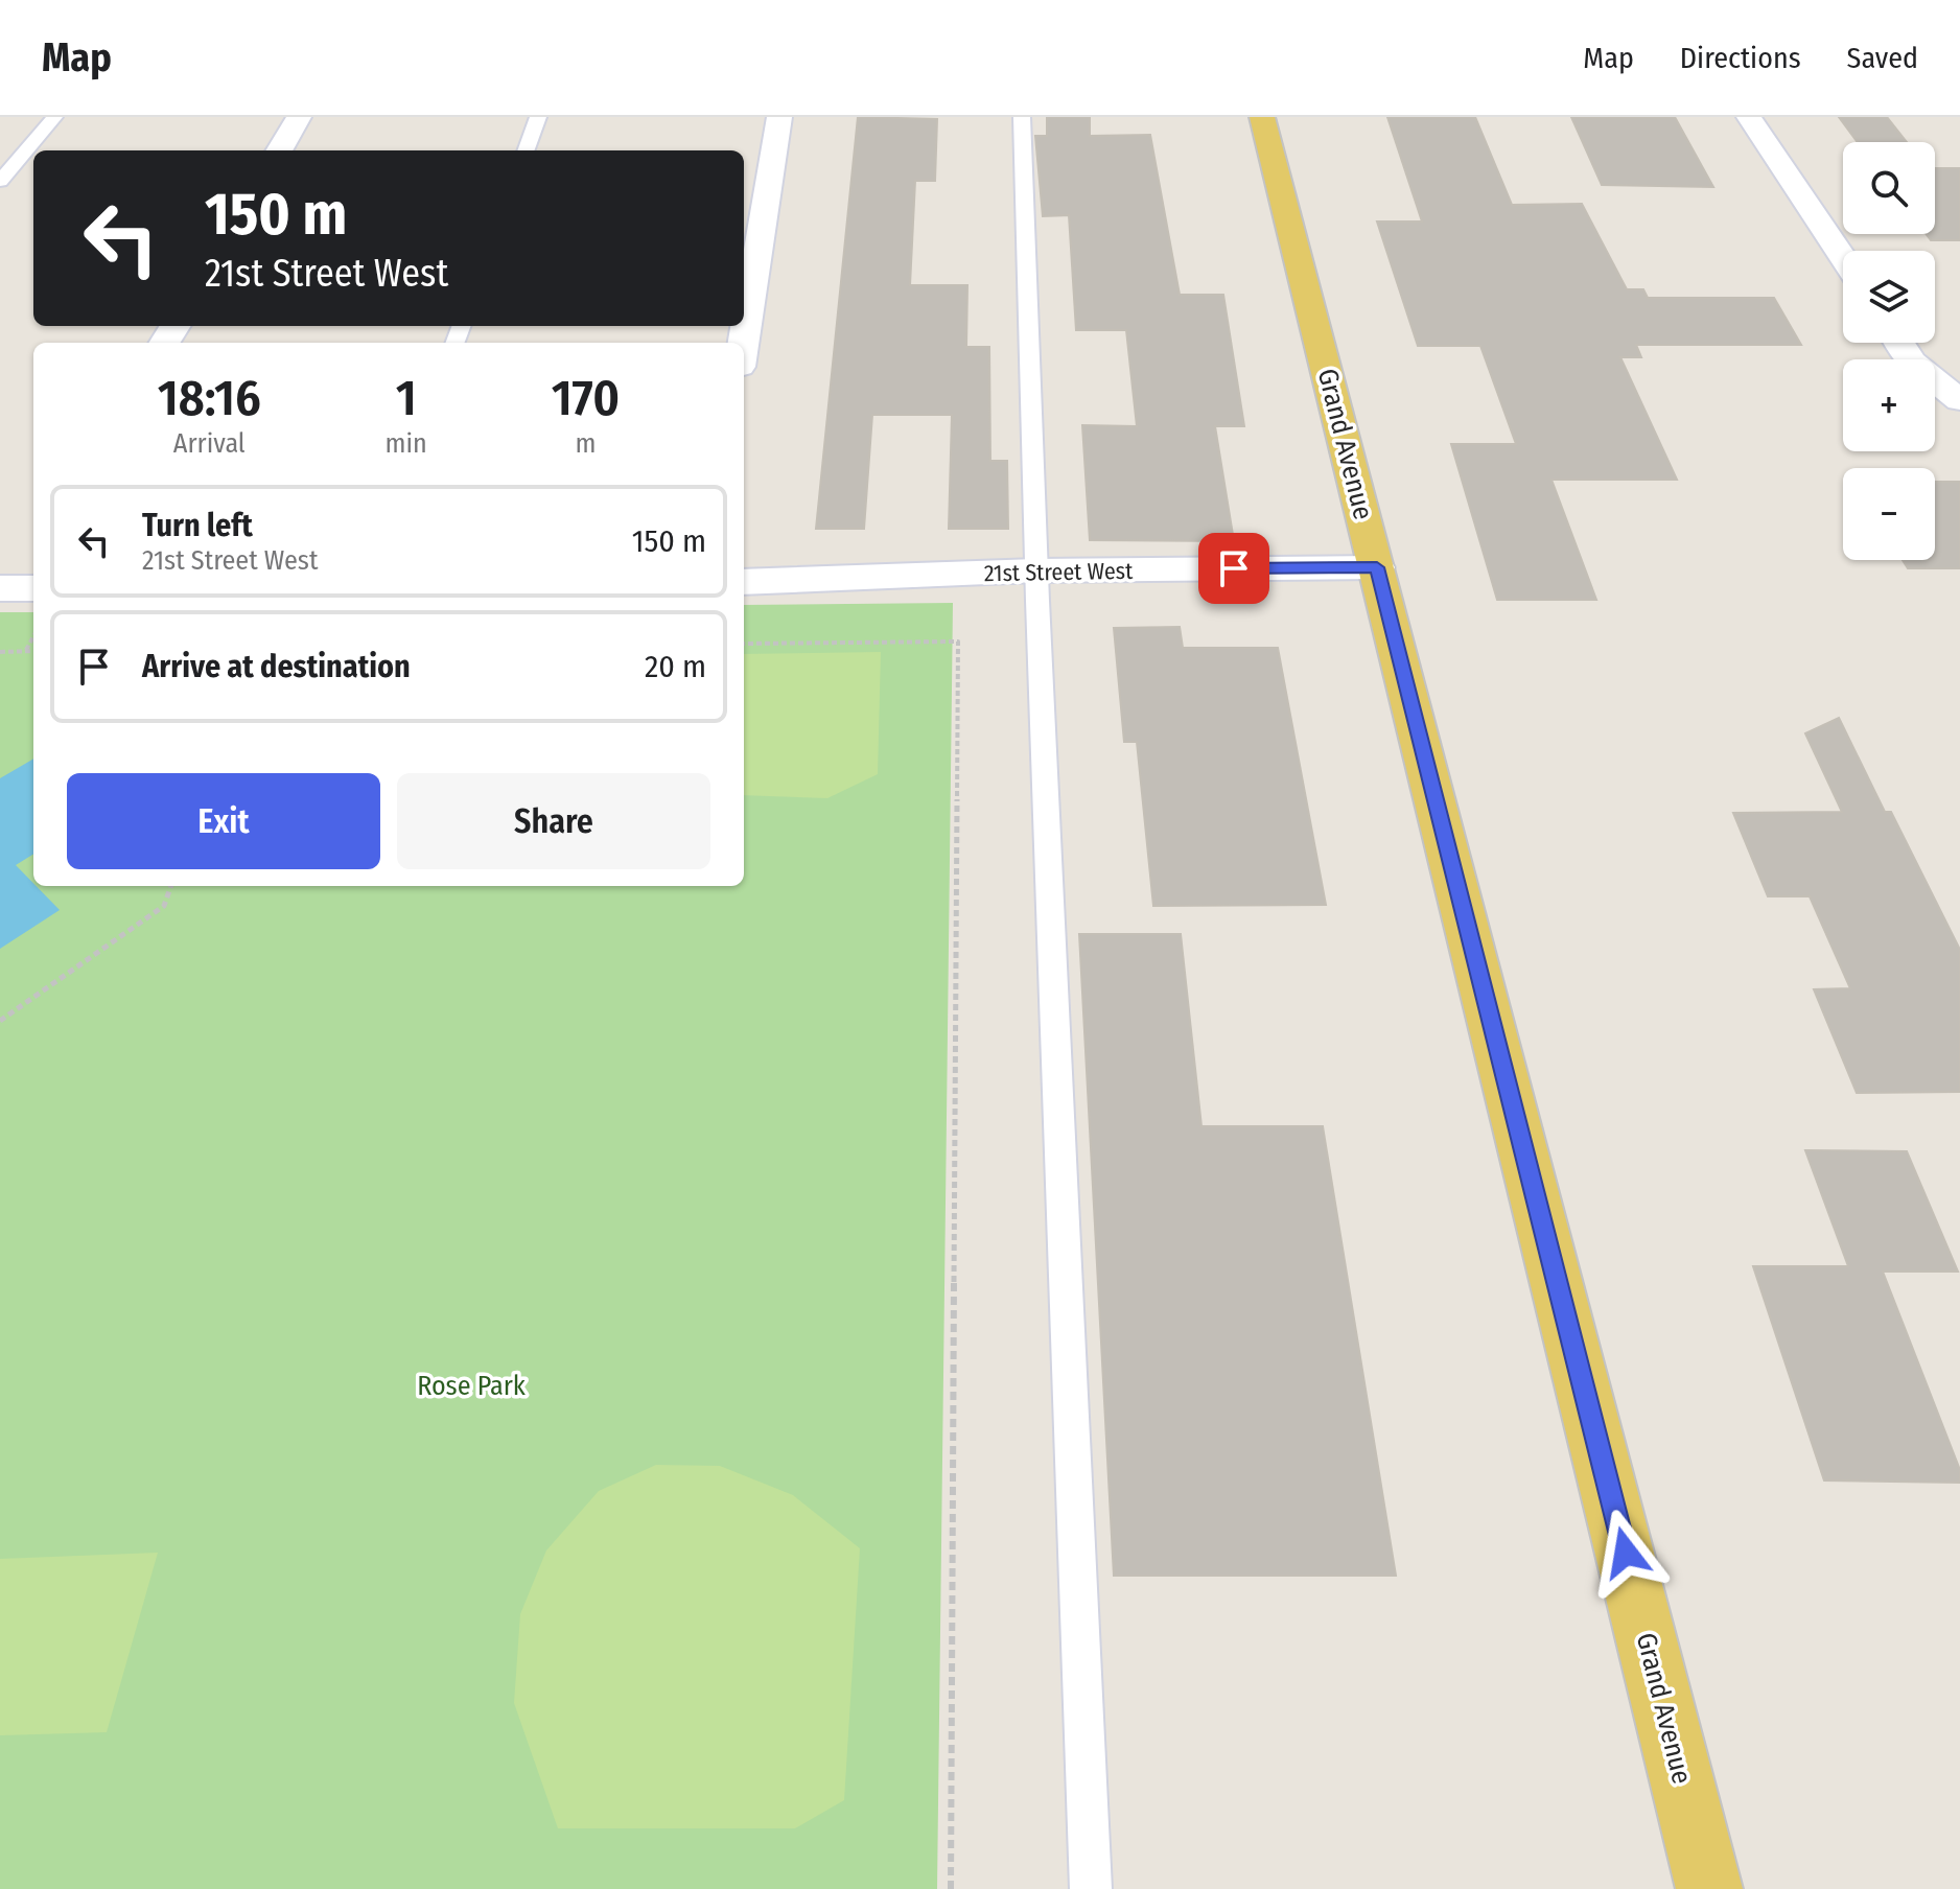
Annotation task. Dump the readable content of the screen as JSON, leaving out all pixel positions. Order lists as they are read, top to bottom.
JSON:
{
  "streets": {
    "main road": ["Grand Avenue"],
    "street": ["21st Street West"]
  },
  "crossings": [
    ["Grand Avenue", "21st Street West"]
  ],
  "parks": ["Rose Park"],
  "page": {
    "header": "Map",
    "nav": ["Map", "Directions", "Saved"],
    "map_buttons": ["+", "−"],
    "turn": ["150 m", "21st Street West"],
    "eta": [
      "18:16",
      "Arrival",
      "1",
      "min",
      "170",
      "m"
    ],
    "list": [
      {
        "name": "Turn left",
        "note": "21st Street West",
        "value": "150 m"
      },
      {
        "name": "Arrive at destination",
        "value": "20 m"
      }
    ],
    "buttons": ["Exit", "Share"]
  }
}
